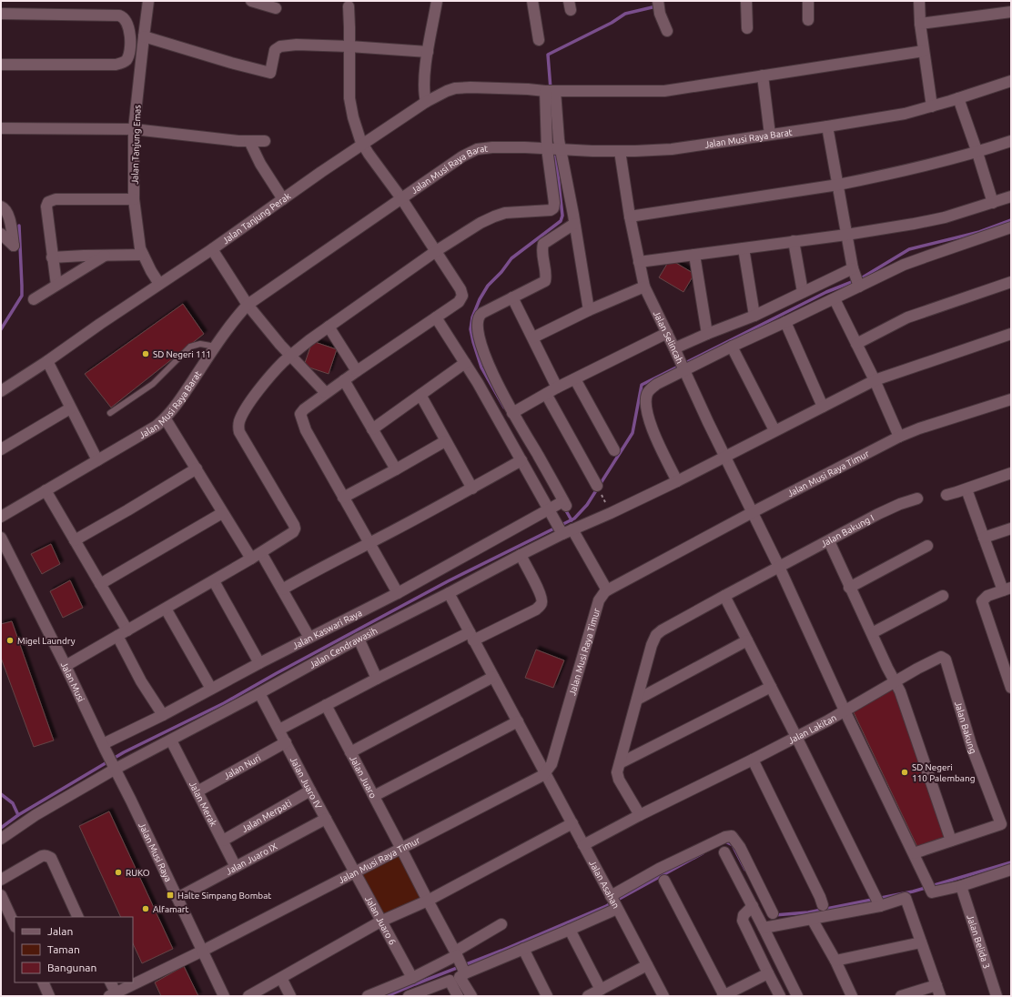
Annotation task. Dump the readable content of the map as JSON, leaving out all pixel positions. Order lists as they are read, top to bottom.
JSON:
{
  "streets": {
    "street": [
      "Jalan Musi Raya Barat",
      "Jalan Tanjung Emas",
      "Jalan Tanjung Perak",
      "Jalan Selincah",
      "Jalan Musi Raya Timur",
      "Jalan Bakung I",
      "Jalan Kaswari Raya",
      "Jalan Cendrawasih",
      "Jalan Musi",
      "Jalan Bakung",
      "Jalan Lakitan",
      "Jalan Nuri",
      "Jalan Juaro",
      "Jalan Juaro IV",
      "Jalan Merak",
      "Jalan Merpati",
      "Jalan Musi Raya",
      "Jalan Juaro IX",
      "Jalan Asahan",
      "Jalan Juaro 6",
      "Jalan Belida 3"
    ]
  },
  "crossings": [
    ["Jalan Musi Raya Barat", "Jalan Selincah"],
    ["Jalan Tanjung Emas", "Jalan Tanjung Perak"],
    ["Jalan Selincah", "Jalan Musi Raya Timur"],
    ["Jalan Selincah", "Jalan Cendrawasih"],
    ["Jalan Selincah", "Jalan Lakitan"],
    ["Jalan Musi Raya Timur", "Jalan Lakitan"],
    ["Jalan Musi Raya Timur", "Jalan Juaro"],
    ["Jalan Musi Raya Timur", "Jalan Juaro IV"],
    ["Jalan Musi Raya Timur", "Jalan Musi Raya"],
    ["Jalan Musi Raya Timur", "Jalan Asahan"],
    ["Jalan Musi Raya Timur", "Jalan Juaro 6"],
    ["Jalan Bakung I", "Jalan Lakitan"],
    ["Jalan Kaswari Raya", "Jalan Musi"],
    ["Jalan Kaswari Raya", "Jalan Musi Raya"],
    ["Jalan Cendrawasih", "Jalan Juaro IV"],
    ["Jalan Cendrawasih", "Jalan Merak"],
    ["Jalan Cendrawasih", "Jalan Musi Raya"],
    ["Jalan Cendrawasih", "Jalan Asahan"],
    ["Jalan Musi", "Jalan Musi Raya"],
    ["Jalan Lakitan", "Jalan Asahan"],
    ["Jalan Nuri", "Jalan Juaro IV"],
    ["Jalan Nuri", "Jalan Merak"],
    ["Jalan Juaro IV", "Jalan Merpati"],
    ["Jalan Juaro IV", "Jalan Juaro IX"],
    ["Jalan Juaro IV", "Jalan Juaro 6"],
    ["Jalan Merak", "Jalan Merpati"],
    ["Jalan Merak", "Jalan Juaro IX"],
    ["Jalan Musi Raya", "Jalan Juaro IX"]
  ],
  "places": {
    "other": [
      "SD Negeri 111",
      "Migel Laundry",
      "SD Negeri 110 Palembang",
      "RUKO",
      "Alfamart"
    ],
    "transit": ["Halte Simpang Bombat"]
  },
  "legend": ["Jalan", "Taman", "Bangunan"]
}
